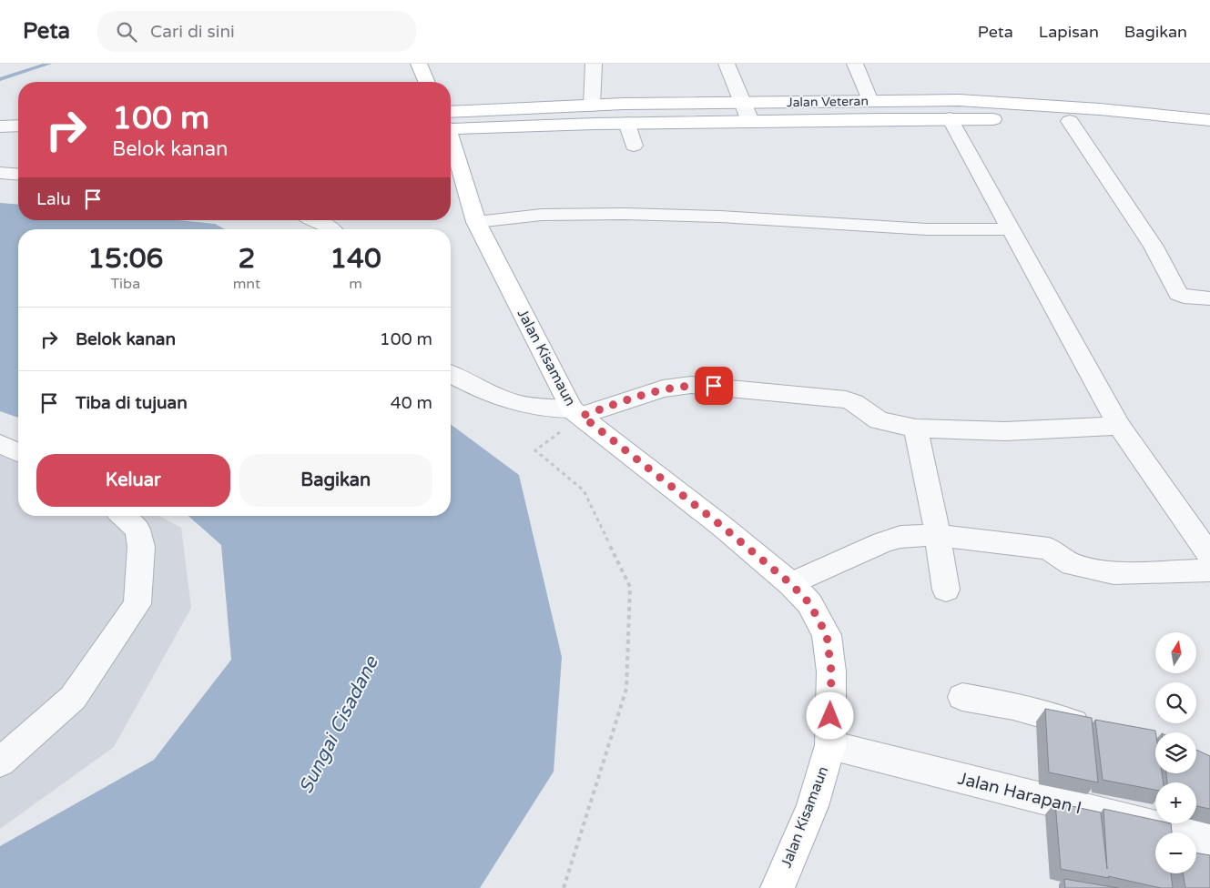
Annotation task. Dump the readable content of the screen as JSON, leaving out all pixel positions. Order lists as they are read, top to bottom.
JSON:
{
  "streets": {
    "main road": ["Jalan Veteran", "Jalan Kisamaun"],
    "street": ["Jalan Harapan I"]
  },
  "crossings": [
    ["Jalan Kisamaun", "Jalan Harapan I"]
  ],
  "water": ["Sungai Cisadane"],
  "north": "top",
  "page": {
    "header": "Peta",
    "search": "Cari di sini",
    "nav": ["Peta", "Lapisan", "Bagikan"],
    "turn": ["100 m", "Belok kanan"],
    "then": "Lalu",
    "eta": [
      "15:06",
      "Tiba",
      "2",
      "mnt",
      "140",
      "m"
    ],
    "list": [
      {
        "name": "Belok kanan",
        "value": "100 m"
      },
      {
        "name": "Tiba di tujuan",
        "value": "40 m"
      }
    ],
    "buttons": ["Keluar", "Bagikan"],
    "map_buttons": ["+", "−"]
  }
}
